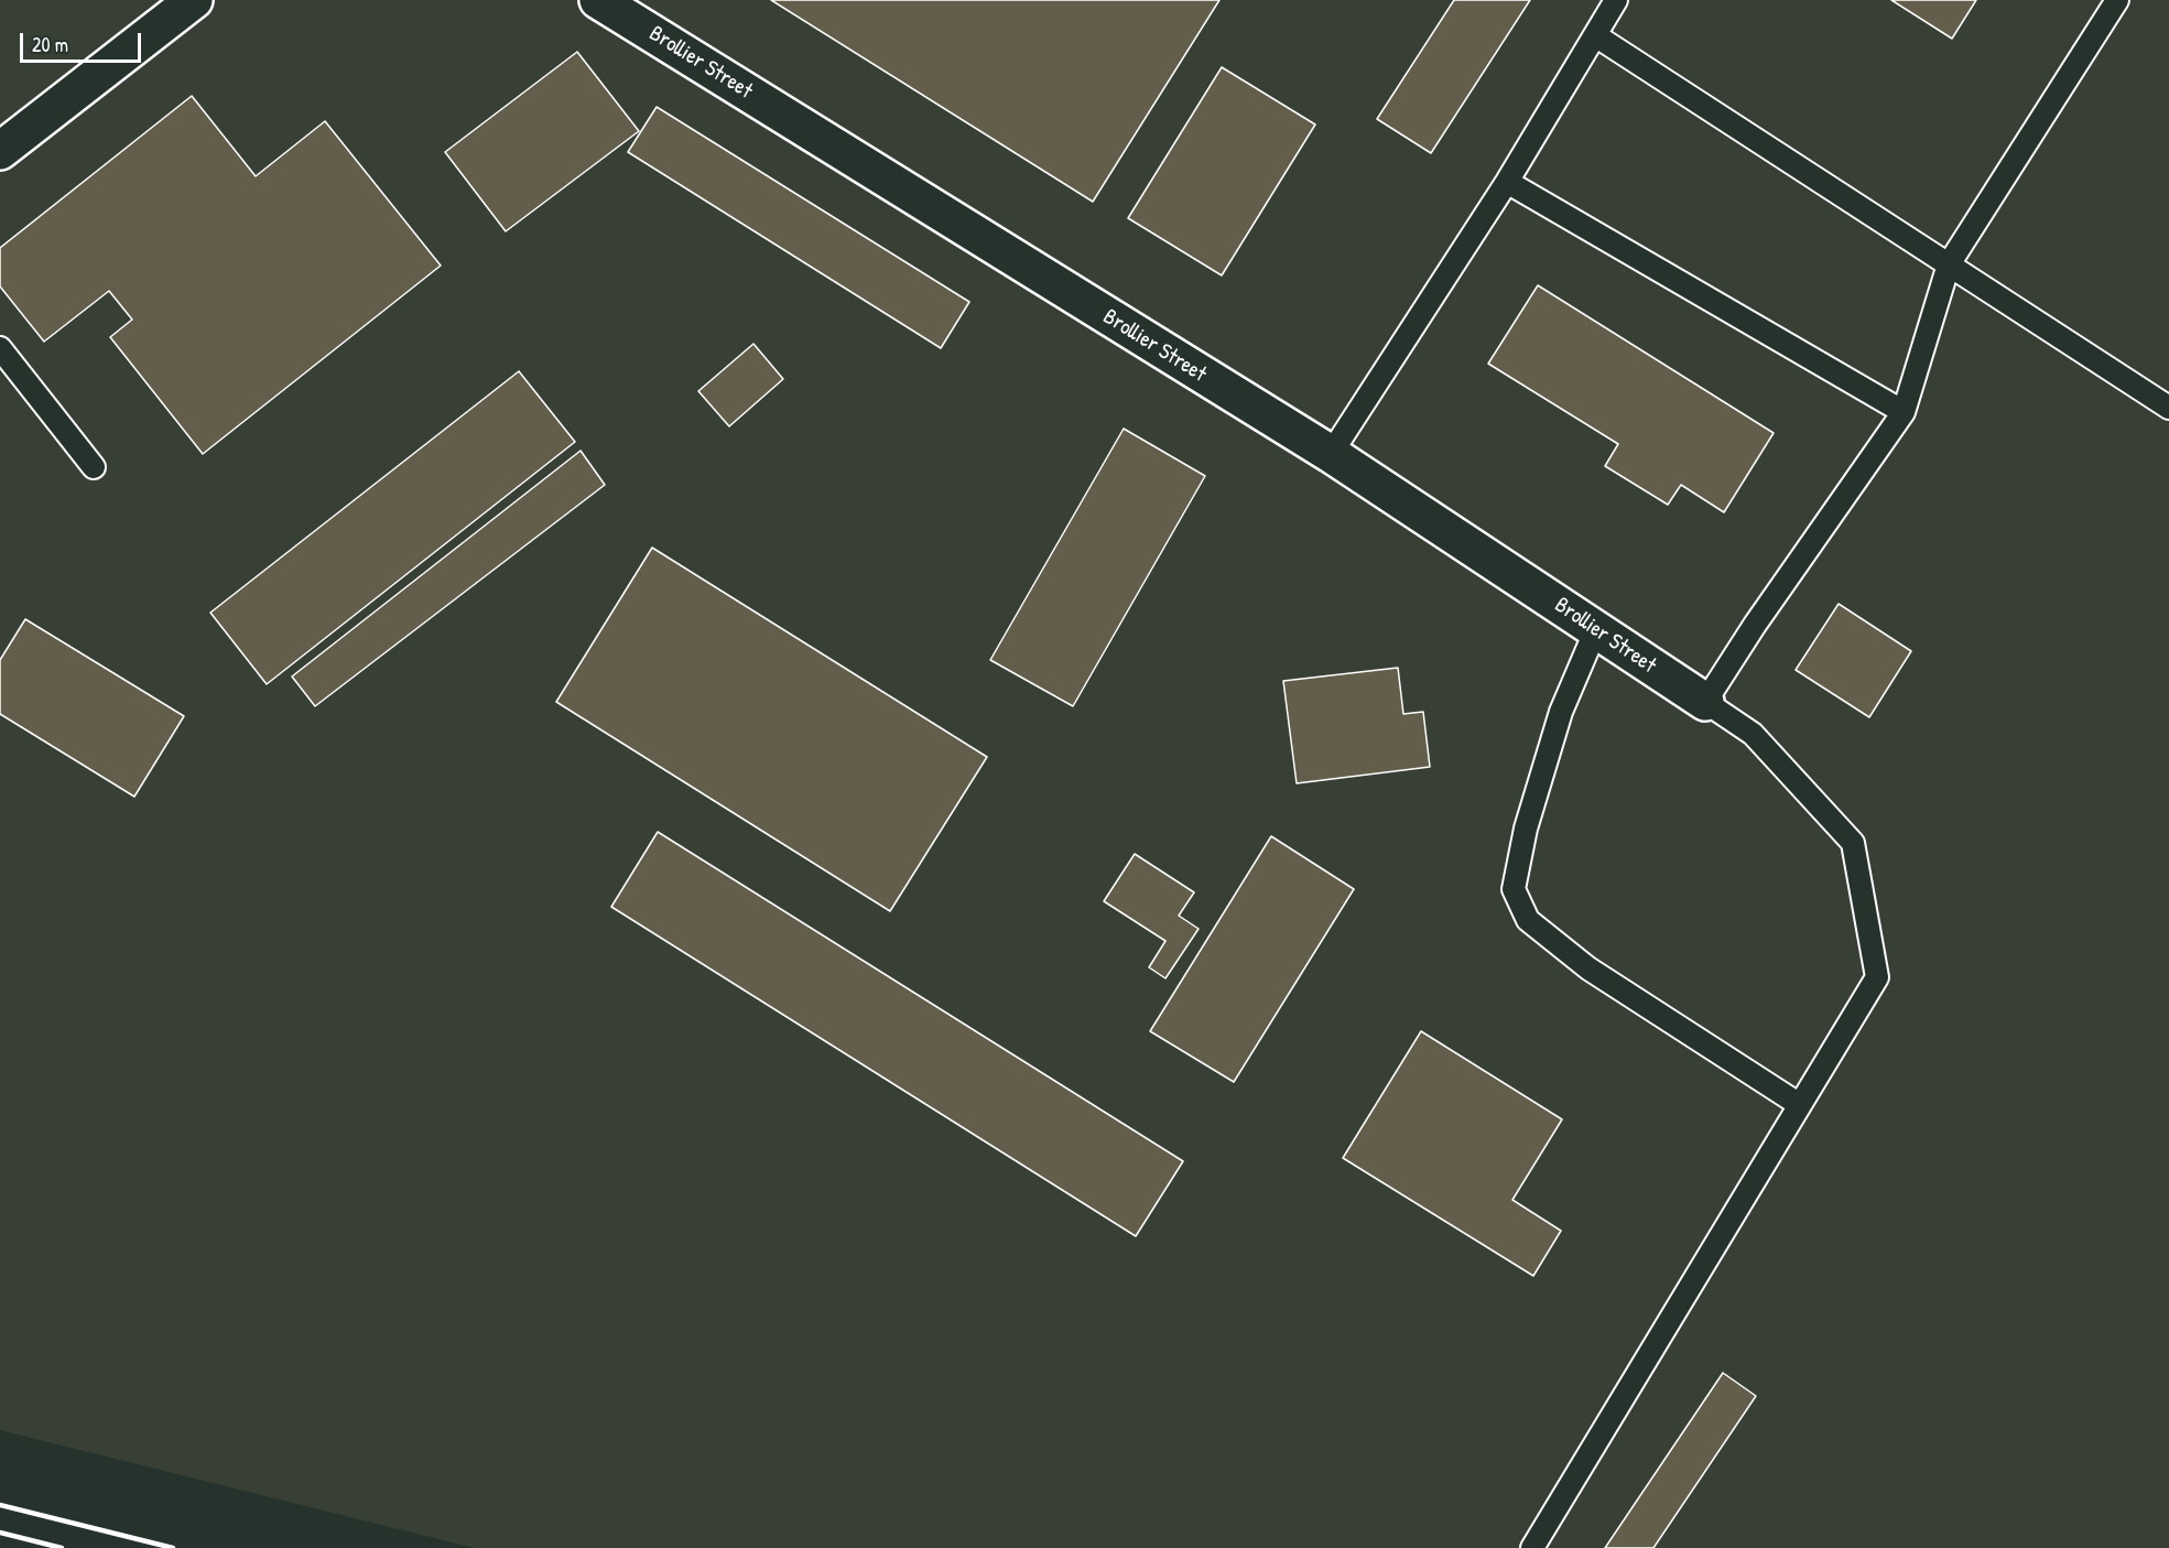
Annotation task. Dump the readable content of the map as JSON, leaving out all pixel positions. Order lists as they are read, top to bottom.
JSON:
{
  "streets": {
    "street": ["Brollier Street"]
  },
  "scale_bar": "20 m"
}
